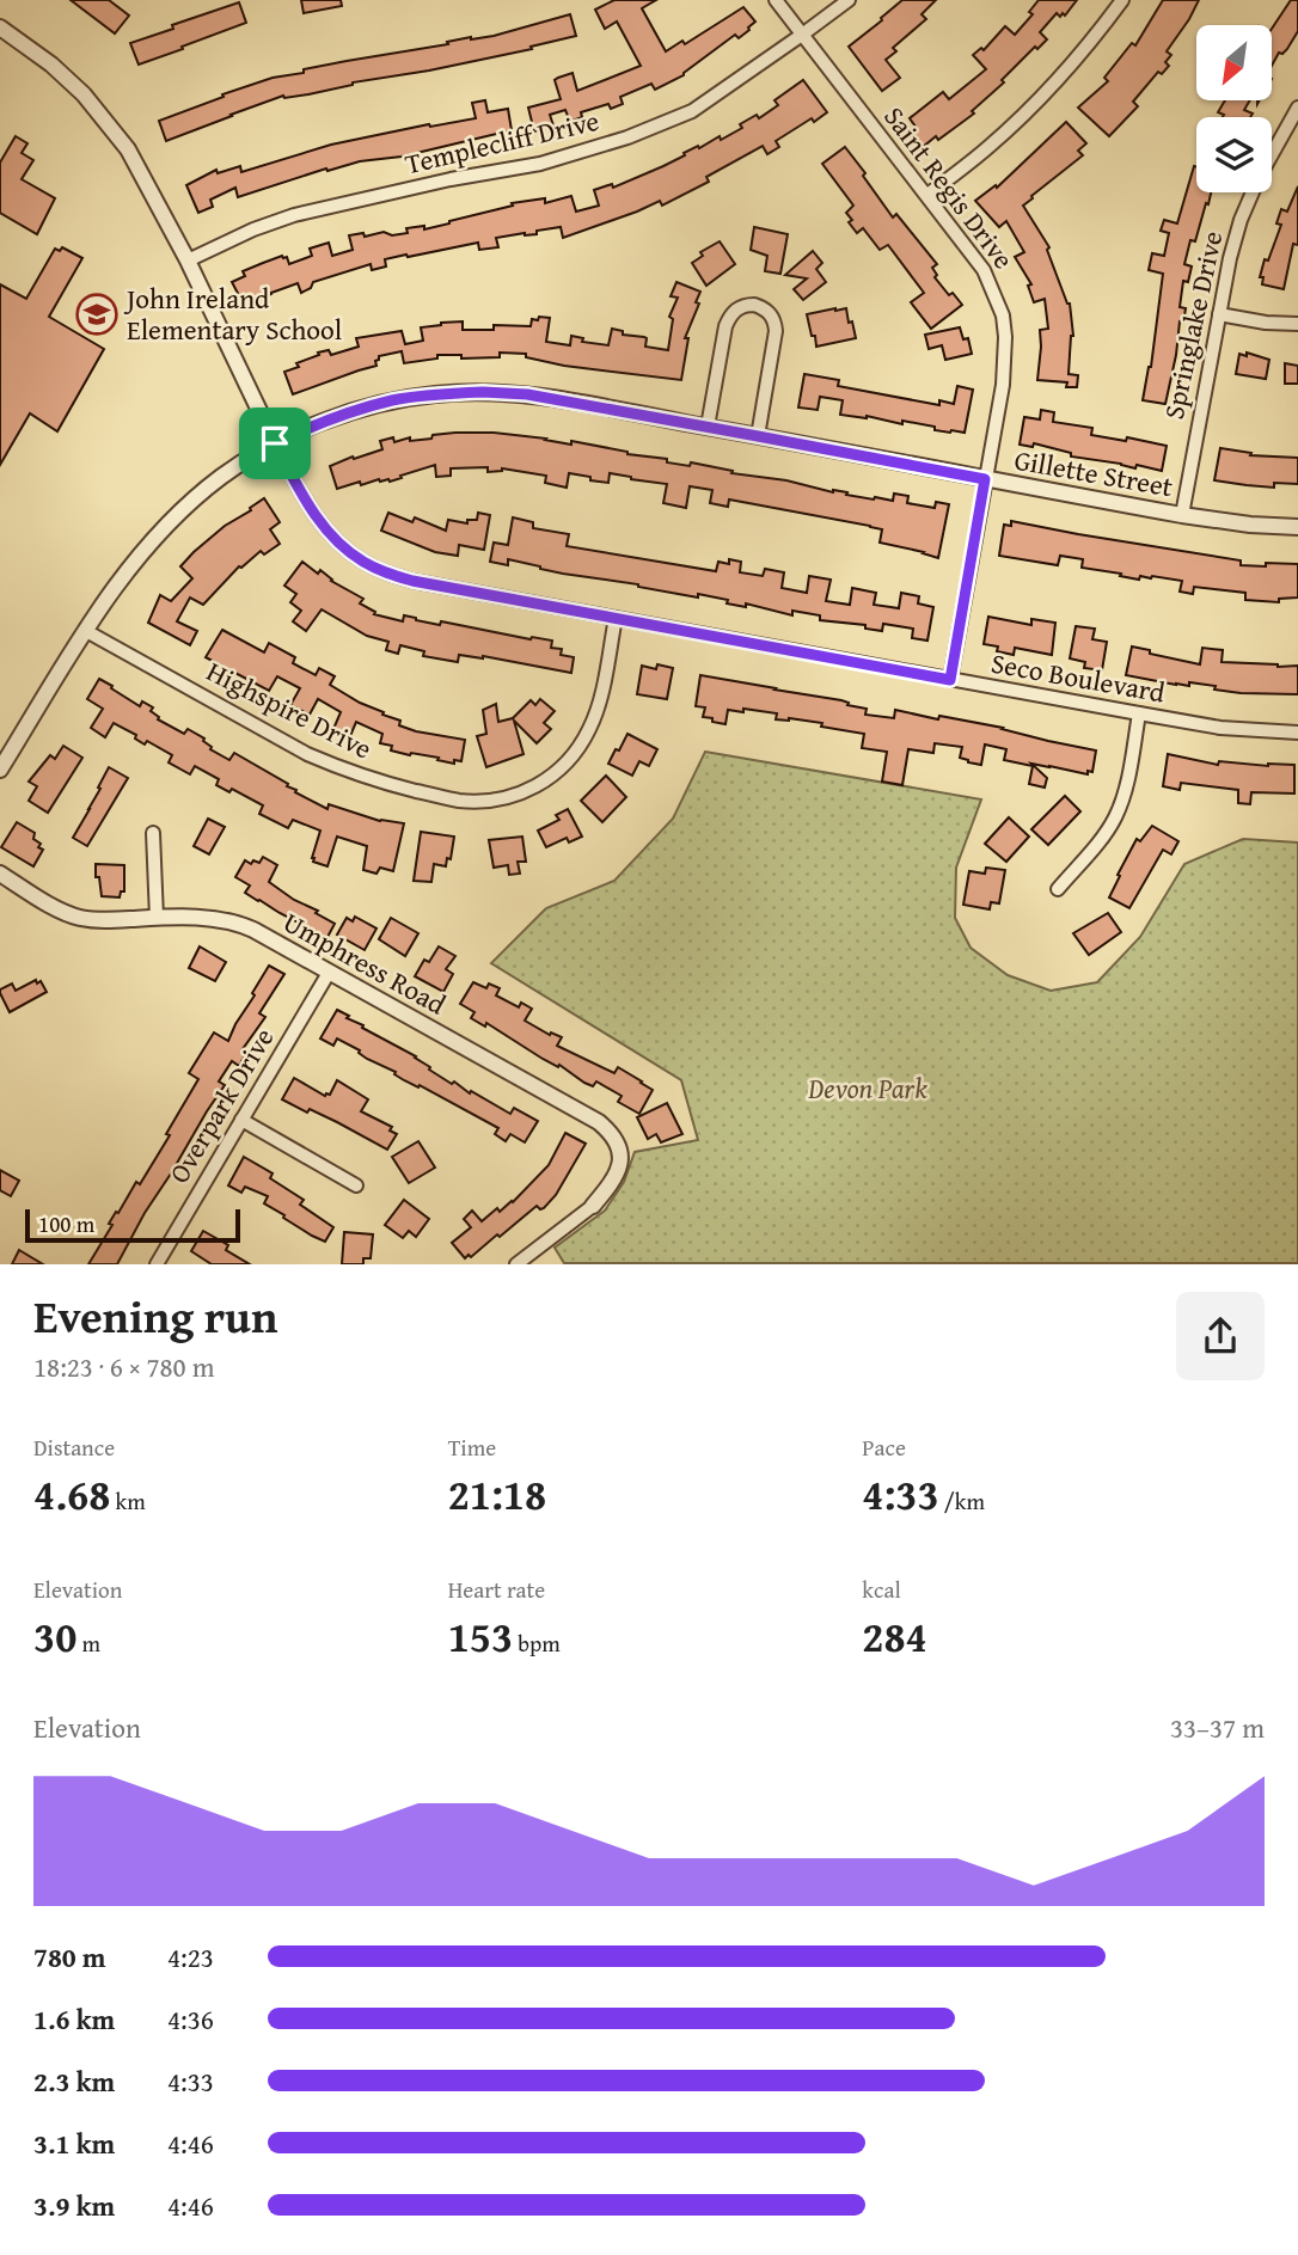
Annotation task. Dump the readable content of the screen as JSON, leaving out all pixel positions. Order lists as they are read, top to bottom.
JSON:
{
  "streets": {
    "street": [
      "Templecliff Drive",
      "Saint Regis Drive",
      "Springlake Drive",
      "Gillette Street",
      "Seco Boulevard",
      "Highspire Drive",
      "Umphress Road",
      "Overpark Drive"
    ]
  },
  "crossings": [
    ["Templecliff Drive", "Saint Regis Drive"],
    ["Templecliff Drive", "Seco Boulevard"],
    ["Saint Regis Drive", "Gillette Street"],
    ["Saint Regis Drive", "Seco Boulevard"],
    ["Springlake Drive", "Gillette Street"],
    ["Gillette Street", "Seco Boulevard"],
    ["Gillette Street", "Highspire Drive"],
    ["Seco Boulevard", "Highspire Drive"],
    ["Umphress Road", "Overpark Drive"]
  ],
  "parks": ["Devon Park"],
  "places": {
    "school or university": ["John Ireland Elementary School"]
  },
  "scale_bar": "100 m",
  "north": "bottom left",
  "page": {
    "scale": "100 m",
    "heading": ["Evening run", "18:23 · 6 × 780 m"],
    "stats": [
      ["Distance", "4.68 km"],
      ["Time", "21:18"],
      ["Pace", "4:33 /km"],
      ["Elevation", "30 m"],
      ["Heart rate", "153 bpm"],
      ["kcal", "284"]
    ],
    "chart": ["Elevation", "33–37 m"],
    "list": [
      {
        "name": "780 m",
        "note": "4:23"
      },
      {
        "name": "1.6 km",
        "note": "4:36"
      },
      {
        "name": "2.3 km",
        "note": "4:33"
      },
      {
        "name": "3.1 km",
        "note": "4:46"
      },
      {
        "name": "3.9 km",
        "note": "4:46"
      }
    ]
  }
}
